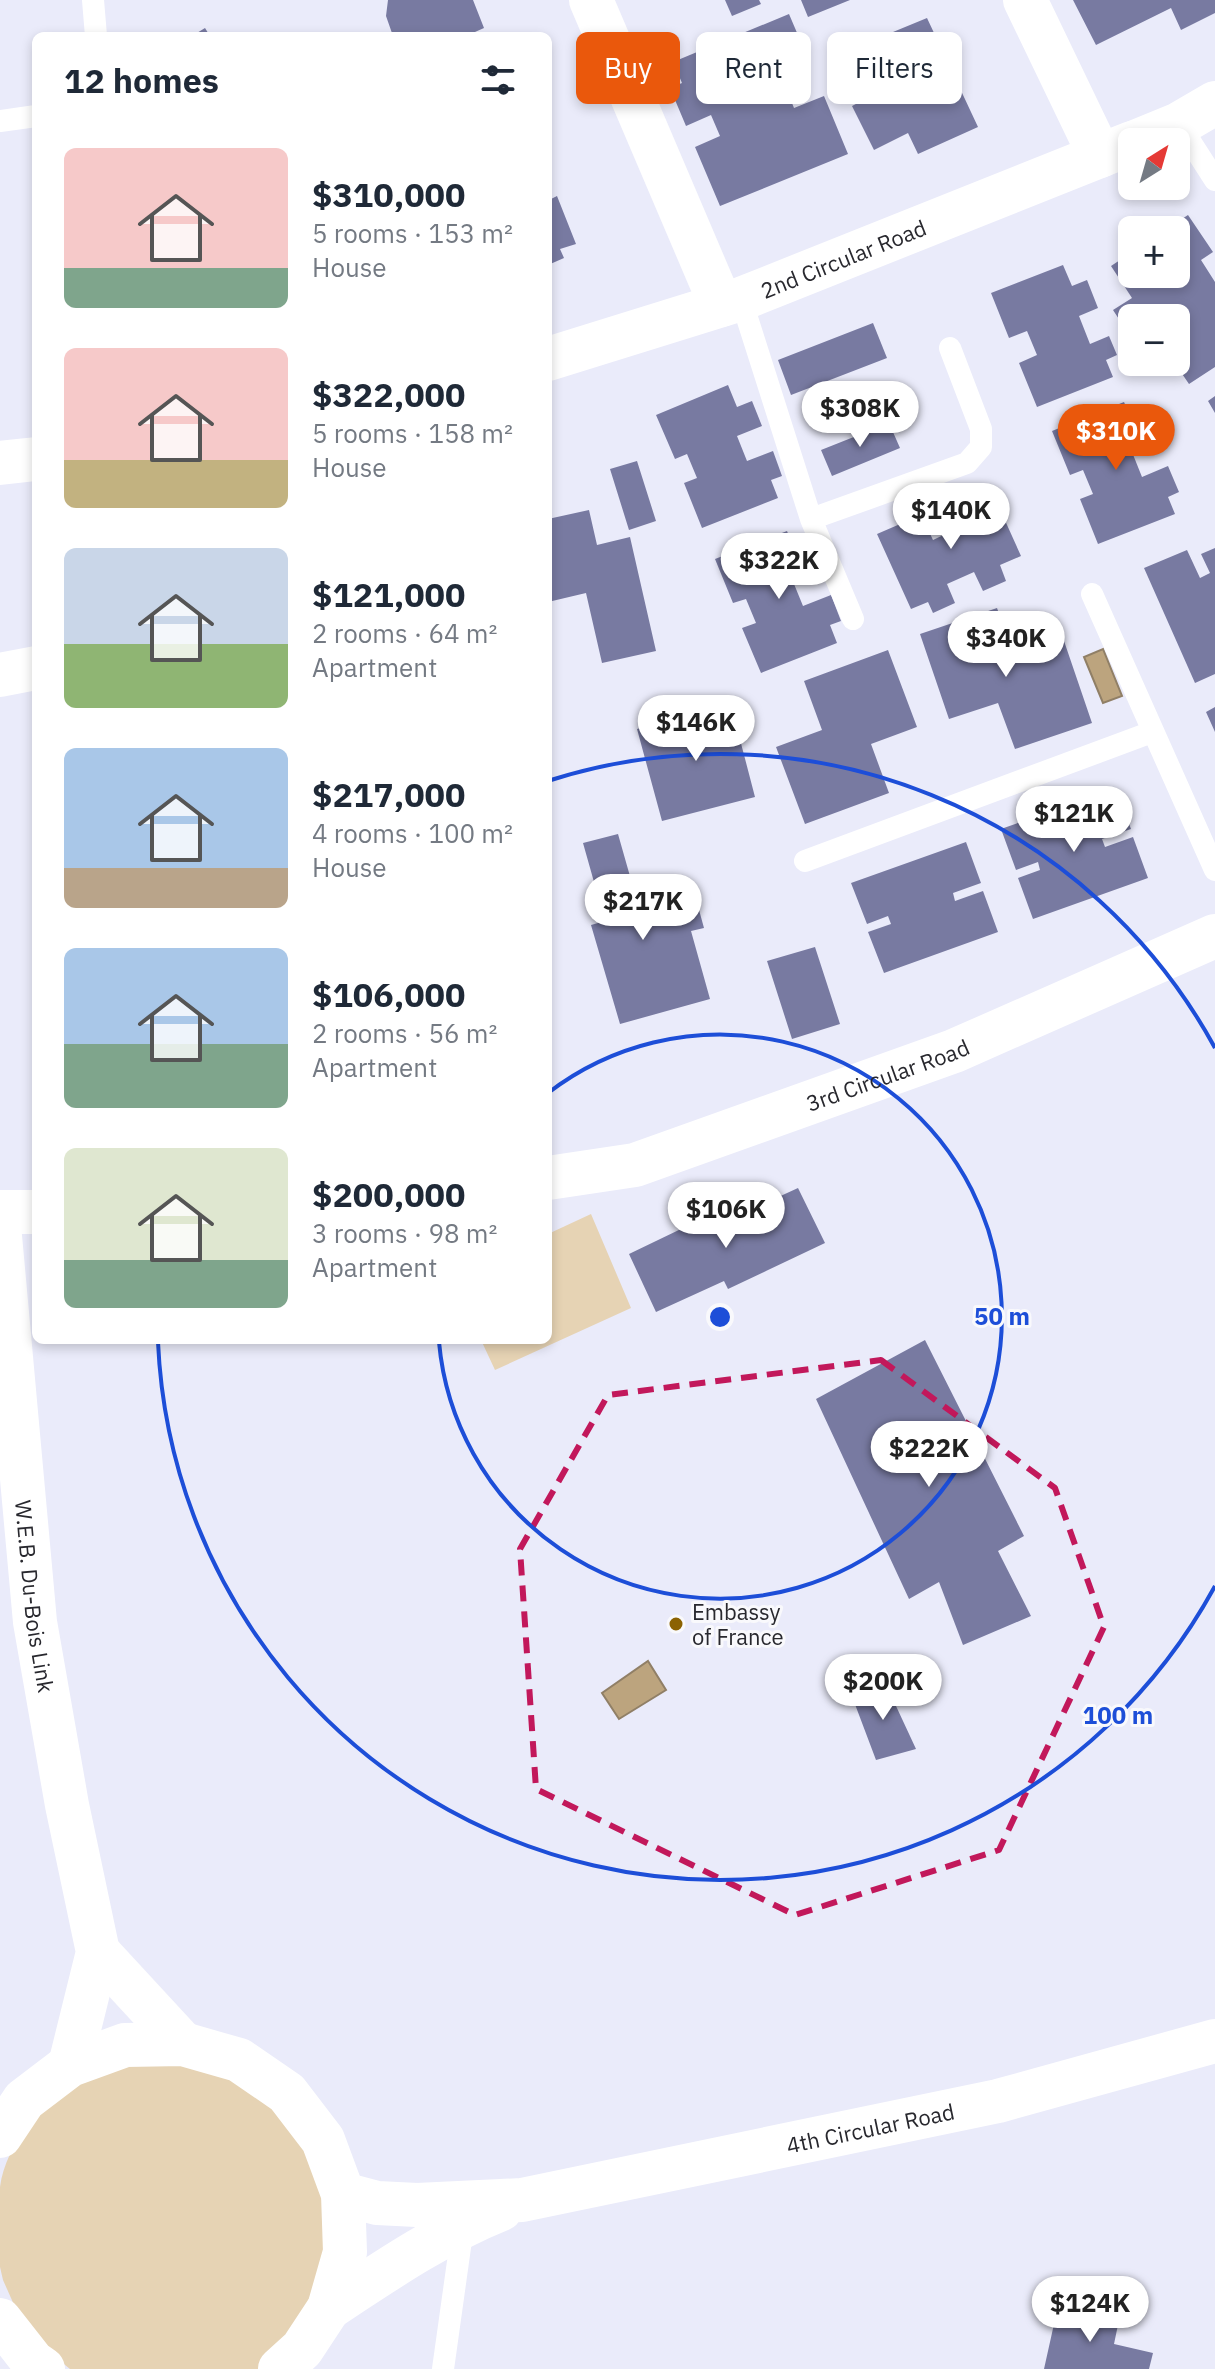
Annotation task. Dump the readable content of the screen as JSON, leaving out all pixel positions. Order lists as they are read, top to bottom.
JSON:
{
  "streets": {
    "street": [
      "2nd Circular Road",
      "3rd Circular Road",
      "W.E.B. Du-Bois Link",
      "4th Circular Road"
    ]
  },
  "places": ["Embassy of France"],
  "north": "top right",
  "page": {
    "chip": ["Buy", "Rent", "Filters"],
    "heading": "12 homes",
    "map_buttons": ["+", "−"],
    "list": [
      {
        "name": "$310,000",
        "note": "5 rooms · 153 m² · House"
      },
      {
        "name": "$322,000",
        "note": "5 rooms · 158 m² · House"
      },
      {
        "name": "$121,000",
        "note": "2 rooms · 64 m² · Apartment"
      },
      {
        "name": "$217,000",
        "note": "4 rooms · 100 m² · House"
      },
      {
        "name": "$106,000",
        "note": "2 rooms · 56 m² · Apartment"
      },
      {
        "name": "$200,000",
        "note": "3 rooms · 98 m² · Apartment"
      }
    ],
    "price": [
      "$308K",
      "$310K",
      "$140K",
      "$322K",
      "$340K",
      "$146K",
      "$121K",
      "$217K",
      "$106K",
      "$222K",
      "$200K",
      "$124K"
    ]
  },
  "rings": ["50 m", "100 m"]
}
